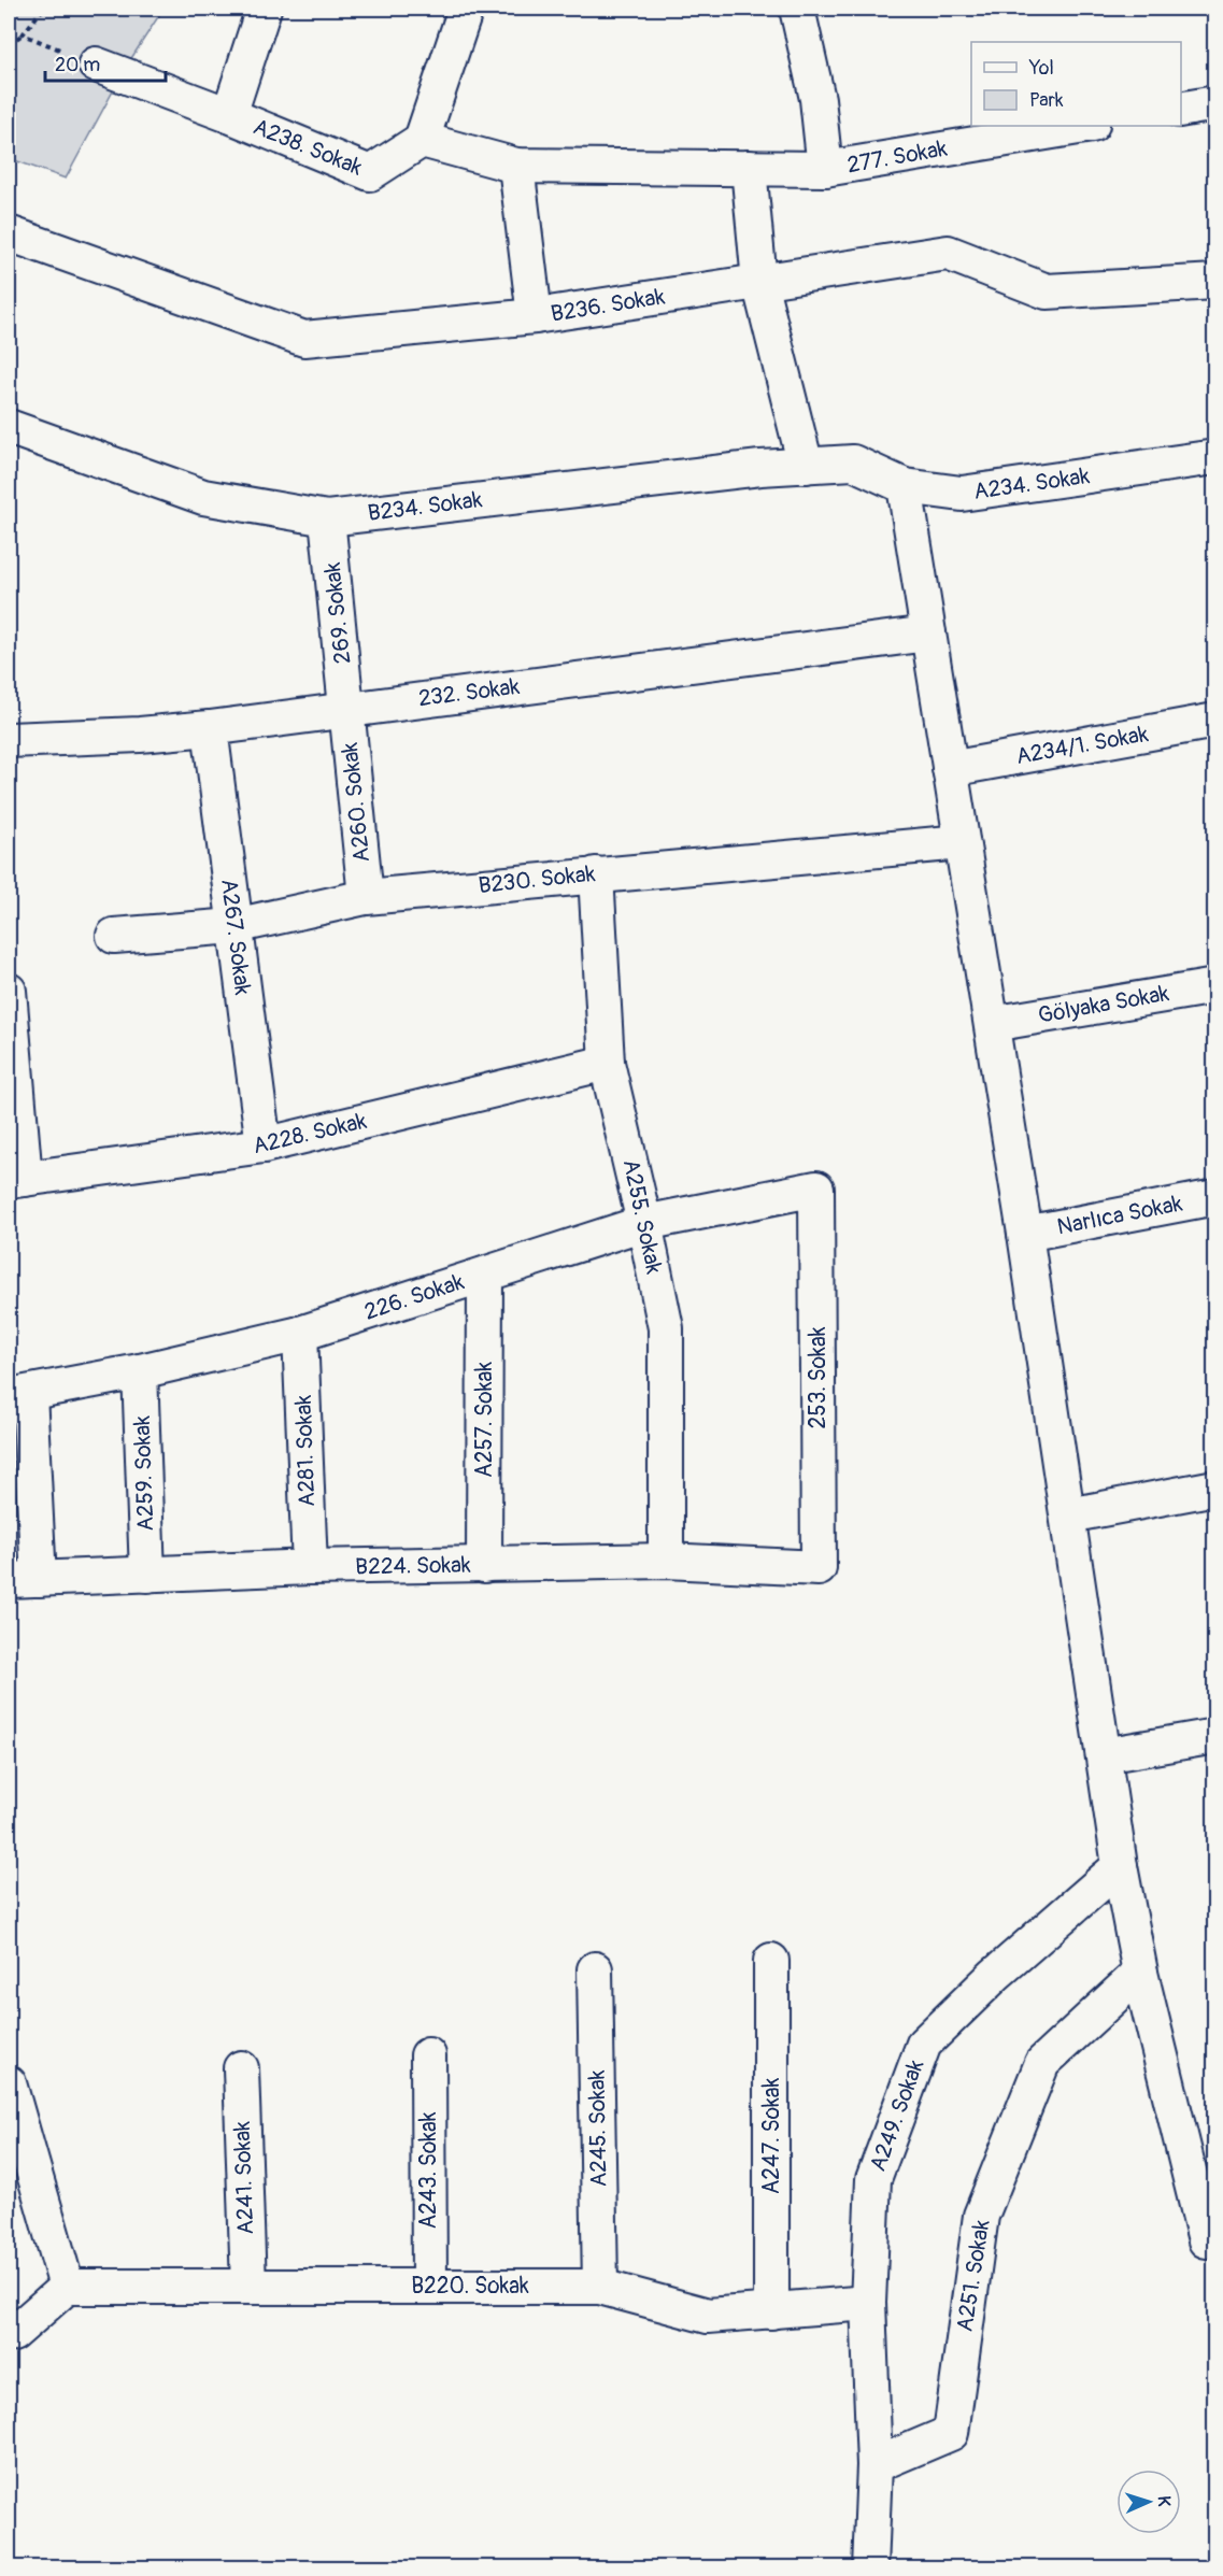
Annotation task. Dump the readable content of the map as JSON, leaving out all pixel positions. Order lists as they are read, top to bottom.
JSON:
{
  "streets": {
    "street": [
      "A238. Sokak",
      "277. Sokak",
      "B236. Sokak",
      "A234. Sokak",
      "B234. Sokak",
      "269. Sokak",
      "232. Sokak",
      "A234/1. Sokak",
      "A260. Sokak",
      "B230. Sokak",
      "A267. Sokak",
      "Gölyaka Sokak",
      "A228. Sokak",
      "Narlıca Sokak",
      "A255. Sokak",
      "226. Sokak",
      "253. Sokak",
      "A257. Sokak",
      "A281. Sokak",
      "A259. Sokak",
      "B224. Sokak",
      "A249. Sokak",
      "A245. Sokak",
      "A247. Sokak",
      "A243. Sokak",
      "A241. Sokak",
      "A251. Sokak",
      "B220. Sokak"
    ]
  },
  "crossings": [
    ["A234. Sokak", "B234. Sokak"],
    ["B234. Sokak", "269. Sokak"],
    ["269. Sokak", "232. Sokak"],
    ["269. Sokak", "A260. Sokak"],
    ["232. Sokak", "A260. Sokak"],
    ["232. Sokak", "A267. Sokak"],
    ["A260. Sokak", "B230. Sokak"],
    ["B230. Sokak", "A267. Sokak"],
    ["B230. Sokak", "A255. Sokak"],
    ["A267. Sokak", "A228. Sokak"],
    ["A228. Sokak", "A255. Sokak"],
    ["A255. Sokak", "226. Sokak"],
    ["A255. Sokak", "B224. Sokak"],
    ["226. Sokak", "253. Sokak"],
    ["226. Sokak", "A257. Sokak"],
    ["226. Sokak", "A281. Sokak"],
    ["226. Sokak", "A259. Sokak"],
    ["253. Sokak", "B224. Sokak"],
    ["A257. Sokak", "B224. Sokak"],
    ["A281. Sokak", "B224. Sokak"],
    ["A259. Sokak", "B224. Sokak"],
    ["A249. Sokak", "A251. Sokak"],
    ["A249. Sokak", "B220. Sokak"],
    ["A245. Sokak", "B220. Sokak"],
    ["A247. Sokak", "B220. Sokak"],
    ["A243. Sokak", "B220. Sokak"],
    ["A241. Sokak", "B220. Sokak"]
  ],
  "legend": ["Yol", "Park"],
  "scale_bar": "20 m",
  "north": "right"
}
